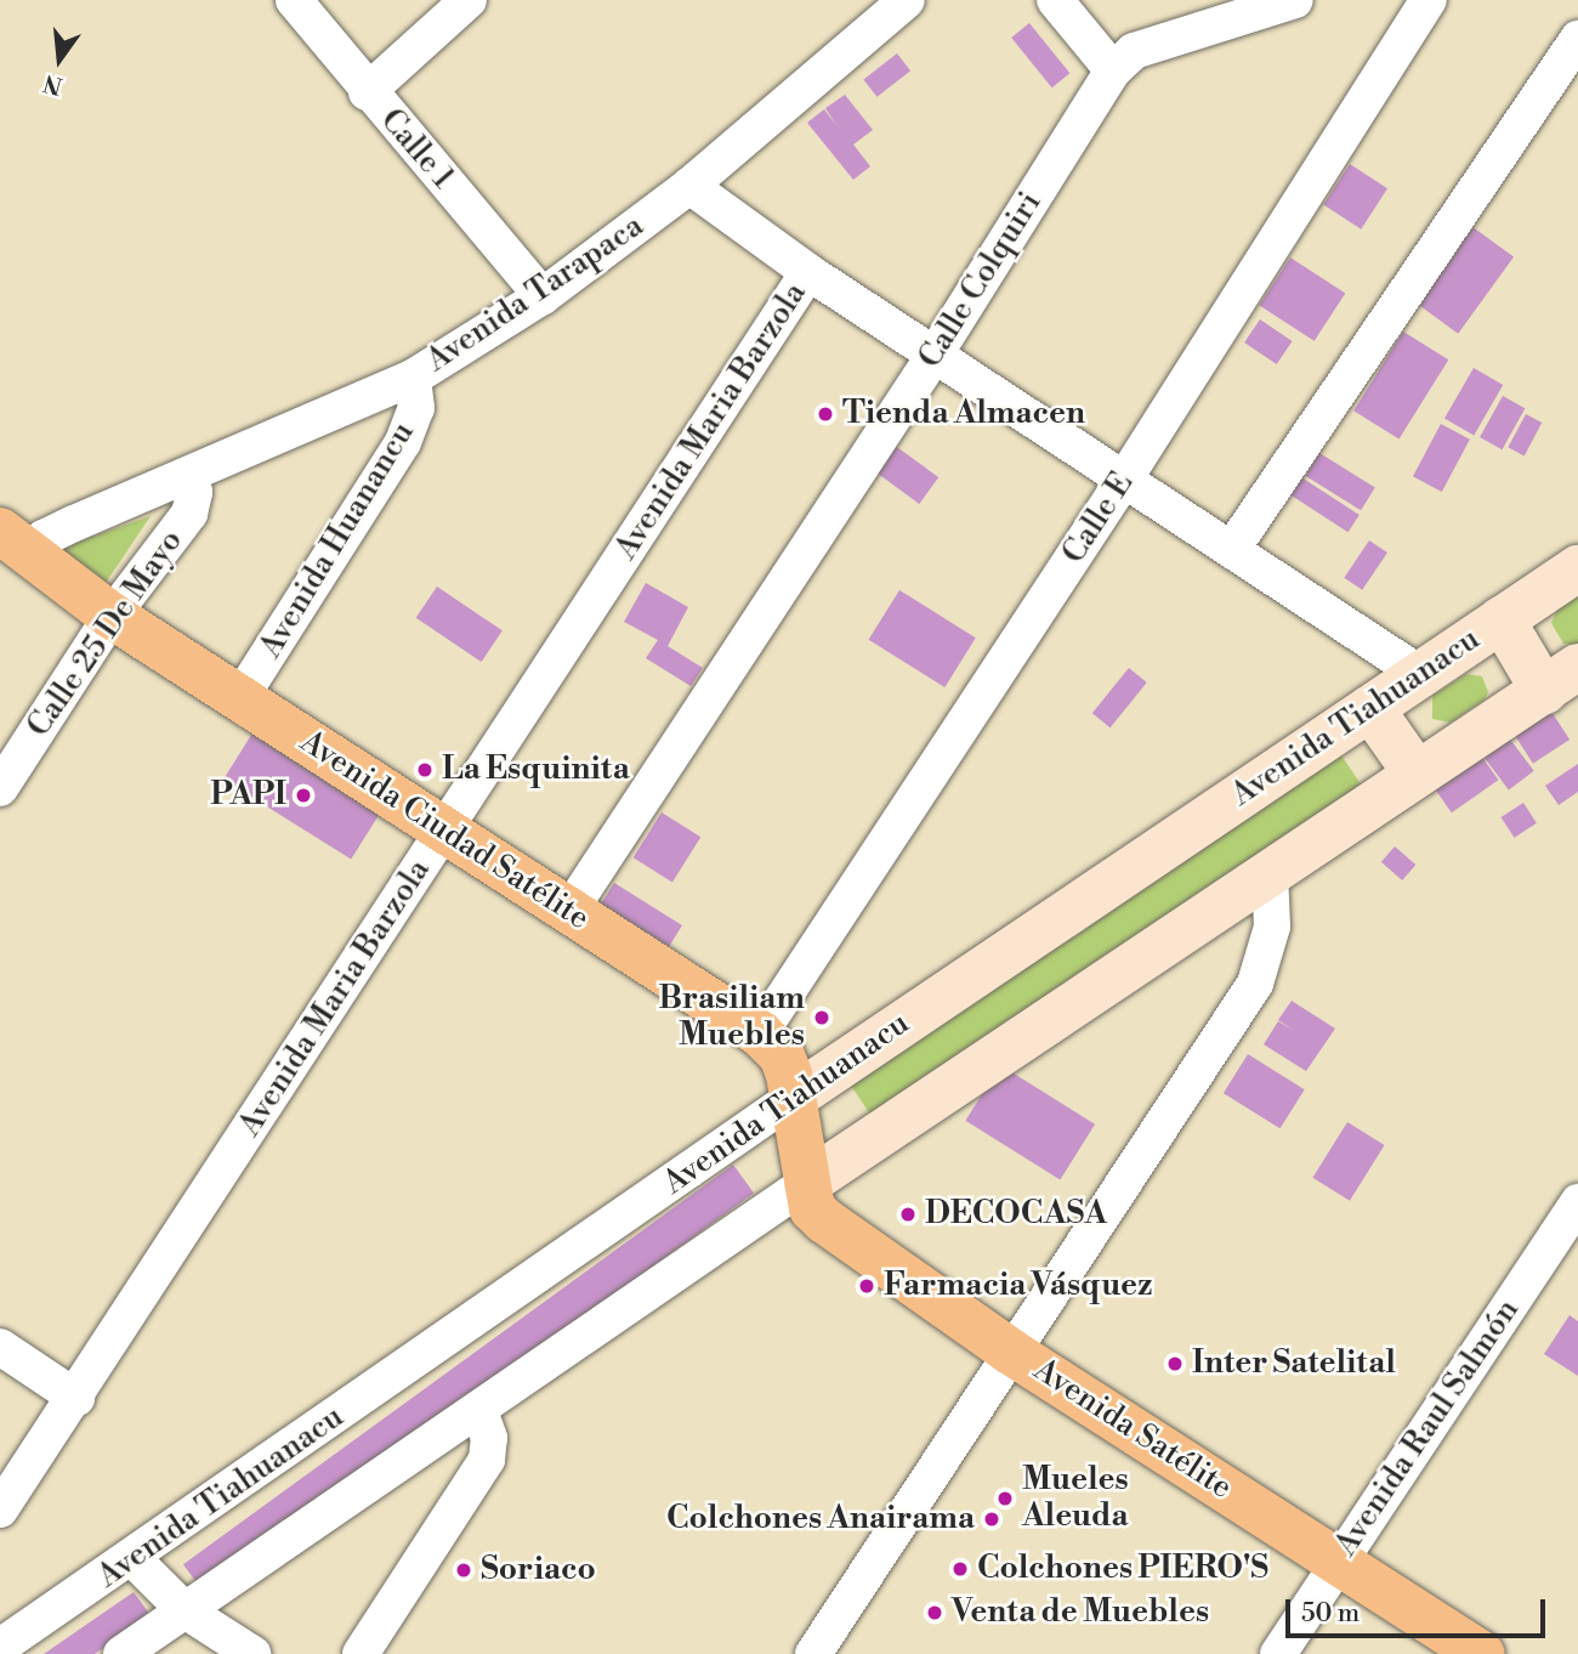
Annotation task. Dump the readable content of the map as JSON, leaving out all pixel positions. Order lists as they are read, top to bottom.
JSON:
{
  "streets": {
    "main road": ["Avenida Tiahuanacu", "Avenida Ciudad Satélite", "Avenida Satélite"],
    "street": [
      "Calle 1",
      "Calle Colquiri",
      "Avenida Tarapaca",
      "Avenida Maria Barzola",
      "Calle E",
      "Avenida Huanancu",
      "Calle 25 De Mayo",
      "Avenida Raul Salmón"
    ]
  },
  "crossings": [
    ["Calle 1", "Avenida Tarapaca"],
    ["Calle Colquiri", "Avenida Ciudad Satélite"],
    ["Avenida Tarapaca", "Avenida Huanancu"],
    ["Avenida Tarapaca", "Calle 25 De Mayo"],
    ["Avenida Tarapaca", "Avenida Ciudad Satélite"],
    ["Avenida Maria Barzola", "Avenida Ciudad Satélite"],
    ["Calle E", "Avenida Ciudad Satélite"],
    ["Avenida Huanancu", "Avenida Ciudad Satélite"],
    ["Calle 25 De Mayo", "Avenida Ciudad Satélite"],
    ["Avenida Tiahuanacu", "Avenida Ciudad Satélite"],
    ["Avenida Ciudad Satélite", "Avenida Satélite"],
    ["Avenida Raul Salmón", "Avenida Satélite"]
  ],
  "places": [
    "Tienda Almacen",
    "La Esquinita",
    "PAPI",
    "Brasiliam Muebles",
    "DECOCASA",
    "Farmacia Vásquez",
    "Inter Satelital",
    "Mueles Aleuda",
    "Colchones Anairama",
    "Colchones PIERO'S",
    "Soriaco",
    "Venta de Muebles"
  ],
  "scale_bar": "50 m",
  "north": "bottom"
}
